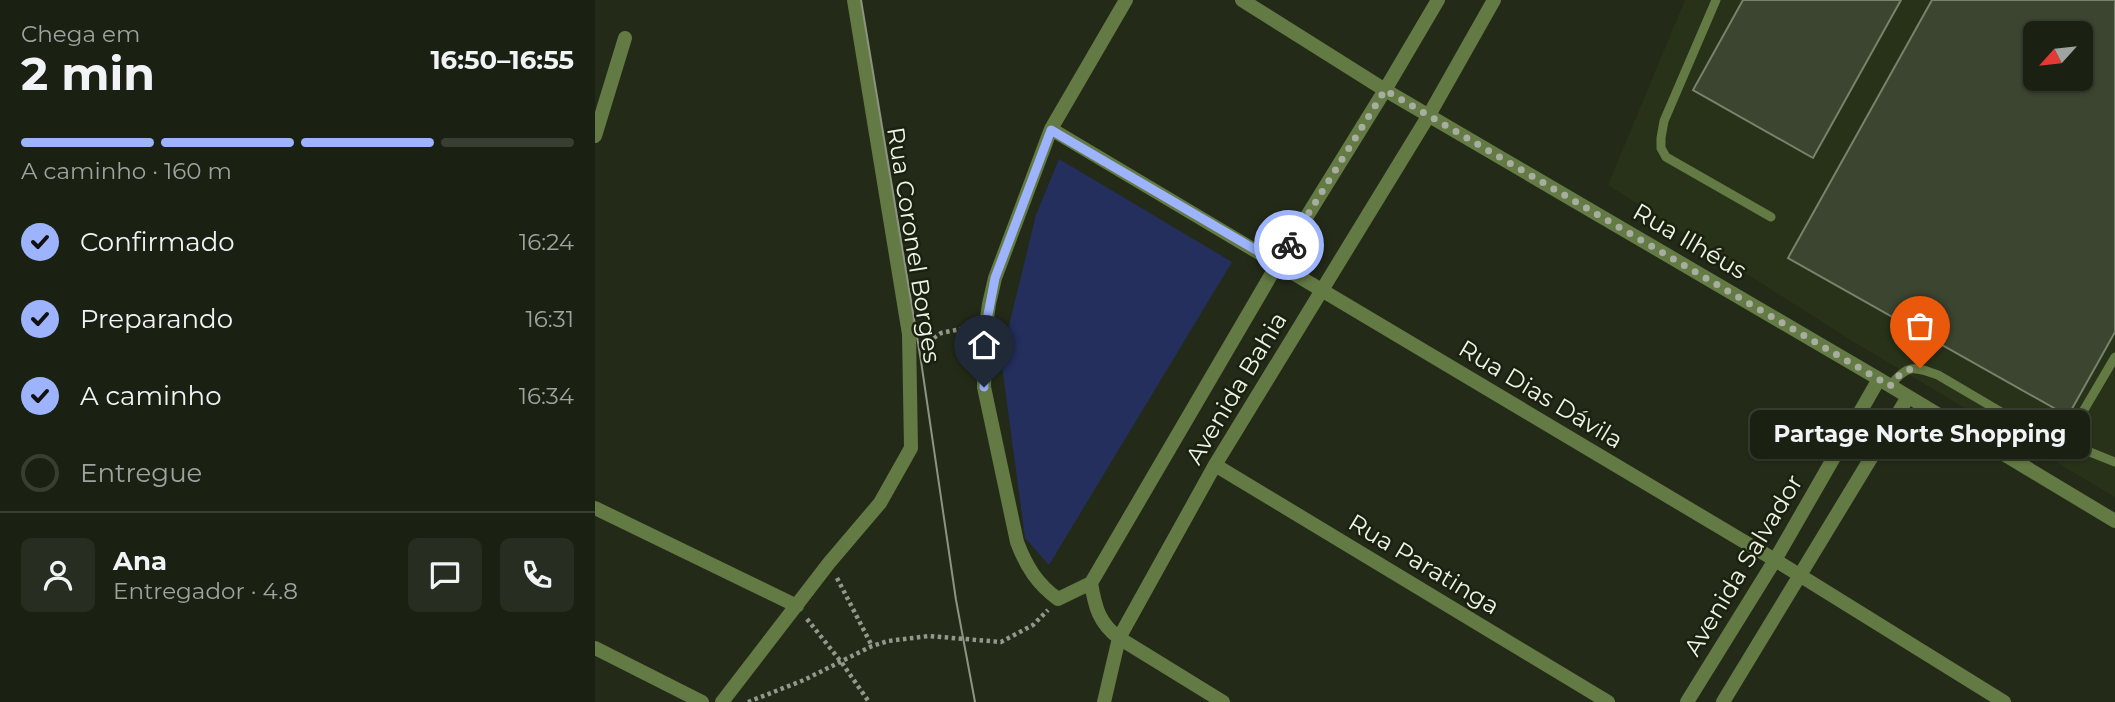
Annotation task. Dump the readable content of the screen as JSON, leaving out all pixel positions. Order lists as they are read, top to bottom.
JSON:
{
  "streets": {
    "street": [
      "Rua Ilhéus",
      "Rua Coronel Borges",
      "Avenida Bahia",
      "Rua Dias Dávila",
      "Rua Paratinga",
      "Avenida Salvador"
    ]
  },
  "crossings": [
    ["Rua Ilhéus", "Avenida Bahia"],
    ["Rua Ilhéus", "Avenida Salvador"],
    ["Avenida Bahia", "Rua Dias Dávila"],
    ["Avenida Bahia", "Rua Paratinga"],
    ["Rua Dias Dávila", "Avenida Salvador"]
  ],
  "places": ["Partage Norte Shopping"],
  "north": "bottom left",
  "page": {
    "heading": ["2 min", "Chega em", "16:50–16:55"],
    "panel": ["Ana", "Entregador · 4.8"],
    "bar": "A caminho · 160 m",
    "list": [
      ["Confirmado", "16:24"],
      ["Preparando", "16:31"],
      ["A caminho", "16:34"],
      "Entregue"
    ],
    "bubble": "Partage Norte Shopping"
  }
}
